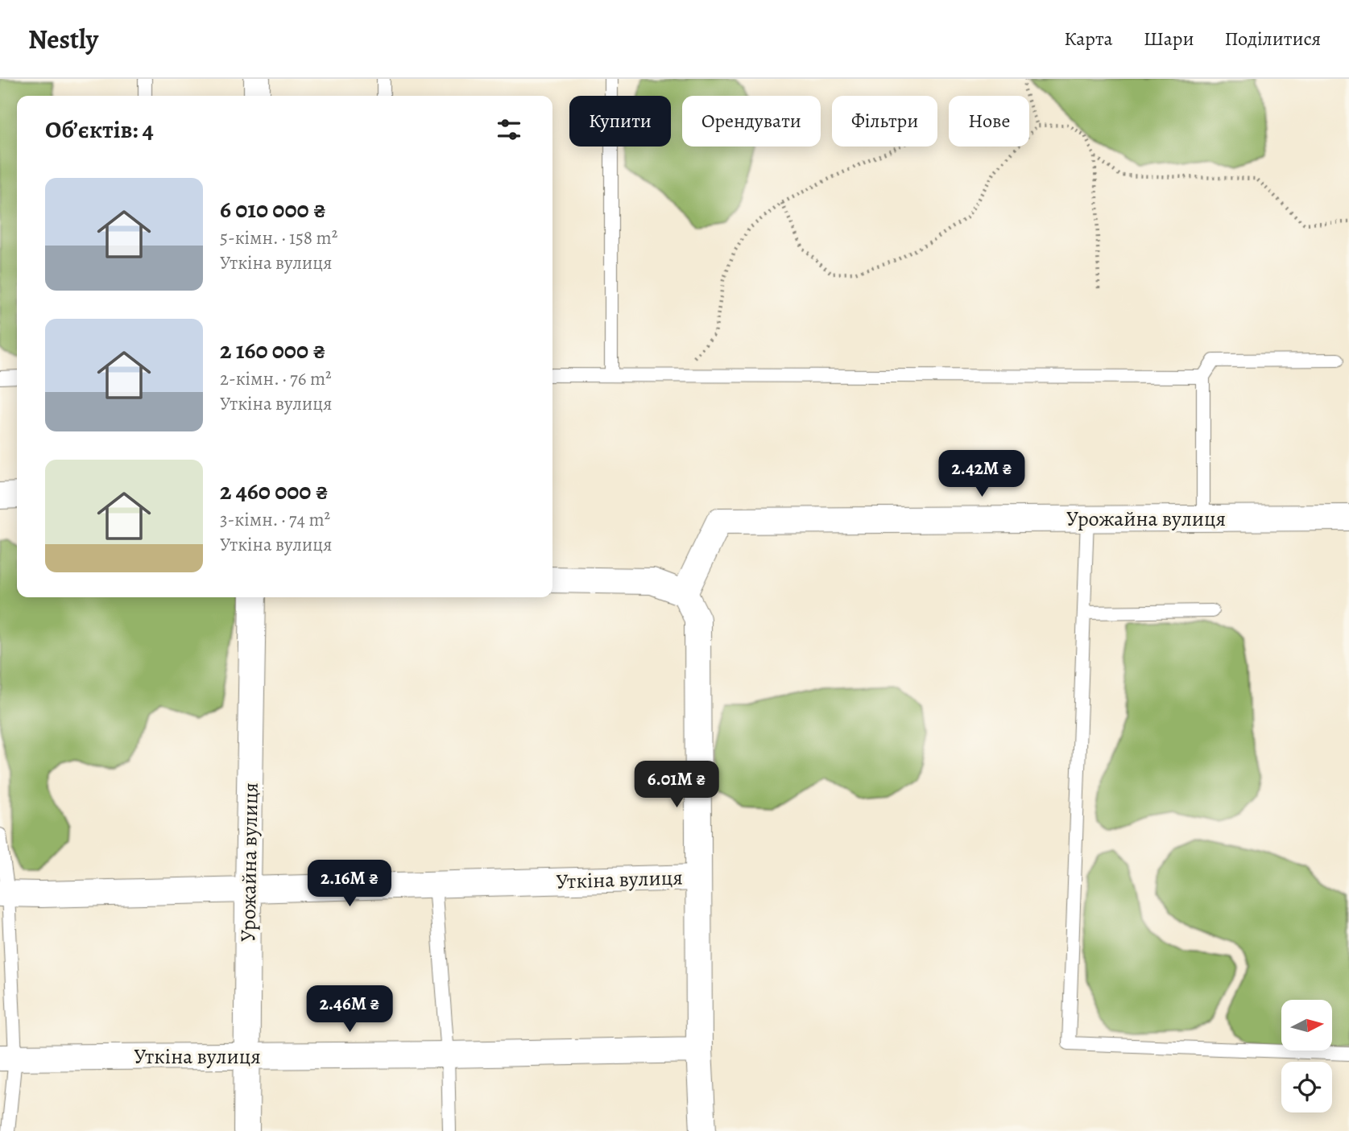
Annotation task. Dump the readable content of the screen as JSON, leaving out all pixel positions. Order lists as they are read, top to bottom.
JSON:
{
  "streets": {
    "street": ["Урожайна вулиця", "Уткiна вулиця"]
  },
  "crossings": [
    ["Урожайна вулиця", "Уткiна вулиця"]
  ],
  "north": "right",
  "page": {
    "header": "Nestly",
    "nav": ["Карта", "Шари", "Поділитися"],
    "chip": [
      "Купити",
      "Орендувати",
      "Фільтри",
      "Нове"
    ],
    "heading": "Об’єктів: 4",
    "list": [
      {
        "name": "6 010 000 ₴",
        "note": "5-кімн. · 158 m² · Уткiна вулиця"
      },
      {
        "name": "2 160 000 ₴",
        "note": "2-кімн. · 76 m² · Уткiна вулиця"
      },
      {
        "name": "2 460 000 ₴",
        "note": "3-кімн. · 74 m² · Уткiна вулиця"
      }
    ],
    "price": [
      "2.42M ₴",
      "6.01M ₴",
      "2.16M ₴",
      "2.46M ₴"
    ]
  }
}
